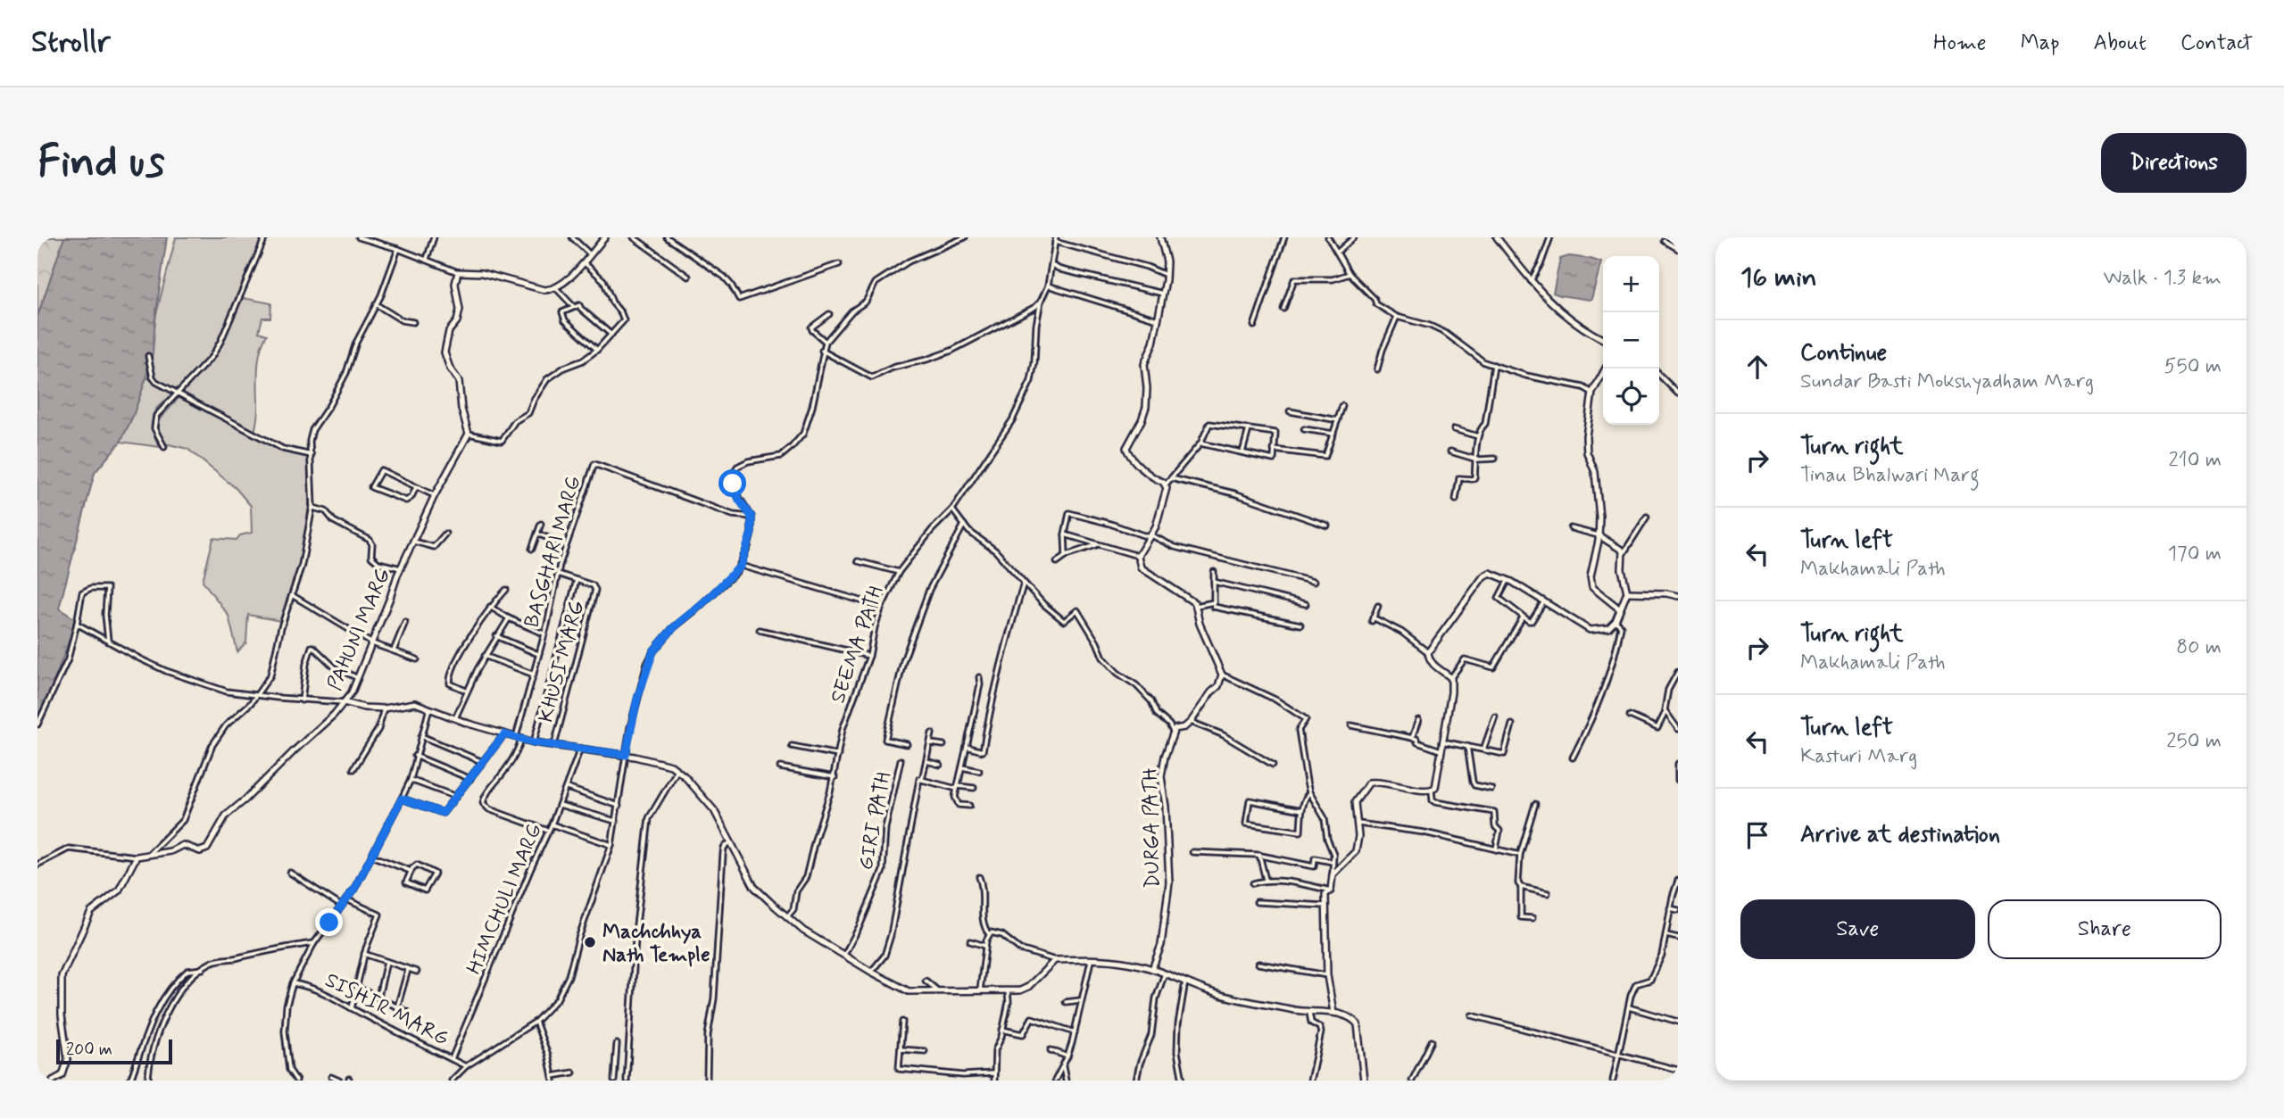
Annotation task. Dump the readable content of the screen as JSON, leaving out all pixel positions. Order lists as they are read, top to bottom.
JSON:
{
  "streets": {
    "street": [
      "BASGHARI MARG",
      "PAHUNI MARG",
      "SEEMA PATH",
      "KHUSI MARG",
      "GIRI PATH",
      "DURGA PATH",
      "HIMCHULI MARG",
      "SISHIR MARG"
    ]
  },
  "crossings": [
    ["BASGHARI MARG", "KHUSI MARG"],
    ["HIMCHULI MARG", "SISHIR MARG"]
  ],
  "places": ["Machchhya Nath Temple"],
  "scale_bar": "200 m",
  "page": {
    "header": "Strollr",
    "nav": [
      "Home",
      "Map",
      "About",
      "Contact"
    ],
    "buttons": [
      "Directions",
      ["Save", "Share"]
    ],
    "title": "Find us",
    "heading": ["16 min", "Walk · 1.3 km"],
    "map_buttons": ["+", "−"],
    "list": [
      ["Continue", "Sundar Basti Mokshyadham Marg", "550 m"],
      ["Turn right", "Tinau Bhalwari Marg", "210 m"],
      ["Turn left", "Makhamali Path", "170 m"],
      ["Turn right", "Makhamali Path", "80 m"],
      ["Turn left", "Kasturi Marg", "250 m"],
      "Arrive at destination"
    ],
    "scale": "200 m"
  }
}
